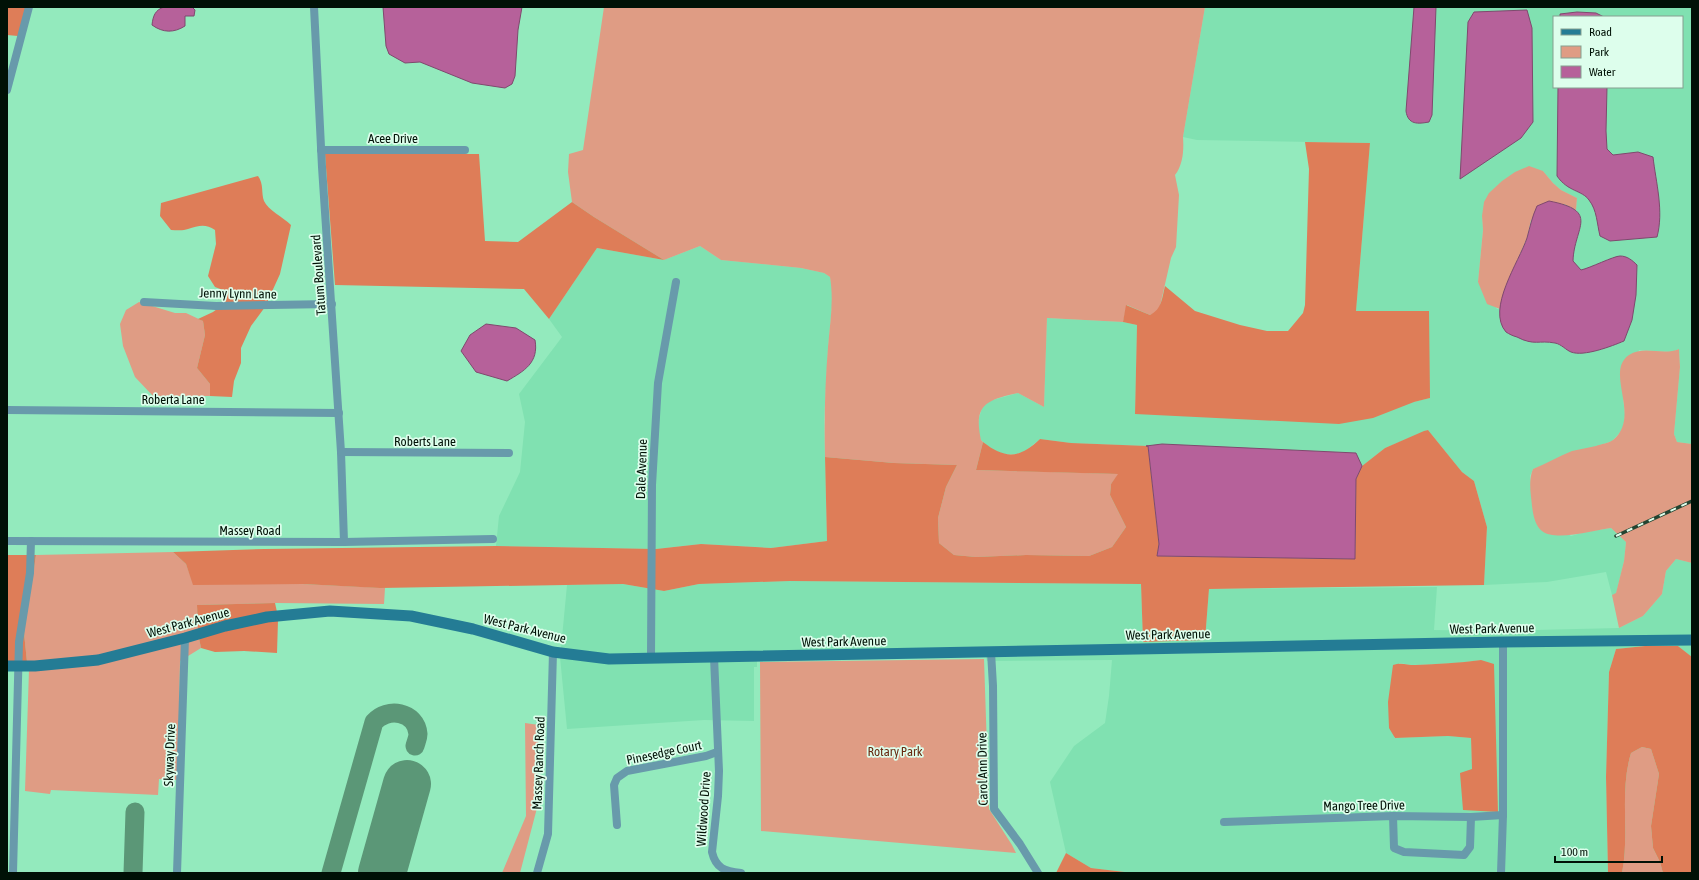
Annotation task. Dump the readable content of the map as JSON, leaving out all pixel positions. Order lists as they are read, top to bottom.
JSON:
{
  "streets": {
    "street": [
      "Acee Drive",
      "Tatum Boulevard",
      "Jenny Lynn Lane",
      "Roberta Lane",
      "Roberts Lane",
      "Dale Avenue",
      "Massey Road",
      "West Park Avenue",
      "Pinesedge Court",
      "Skyway Drive",
      "Massey Ranch Road",
      "Carol Ann Drive",
      "Mango Tree Drive",
      "Wildwood Drive"
    ]
  },
  "crossings": [
    ["Acee Drive", "Tatum Boulevard"],
    ["Tatum Boulevard", "Jenny Lynn Lane"],
    ["Tatum Boulevard", "Roberta Lane"],
    ["Tatum Boulevard", "Roberts Lane"],
    ["Tatum Boulevard", "Massey Road"],
    ["Dale Avenue", "West Park Avenue"],
    ["West Park Avenue", "Skyway Drive"],
    ["West Park Avenue", "Massey Ranch Road"],
    ["West Park Avenue", "Carol Ann Drive"],
    ["West Park Avenue", "Wildwood Drive"],
    ["Pinesedge Court", "Wildwood Drive"]
  ],
  "parks": ["Rotary Park"],
  "legend": ["Road", "Park", "Water"],
  "scale_bar": "100 m"
}
